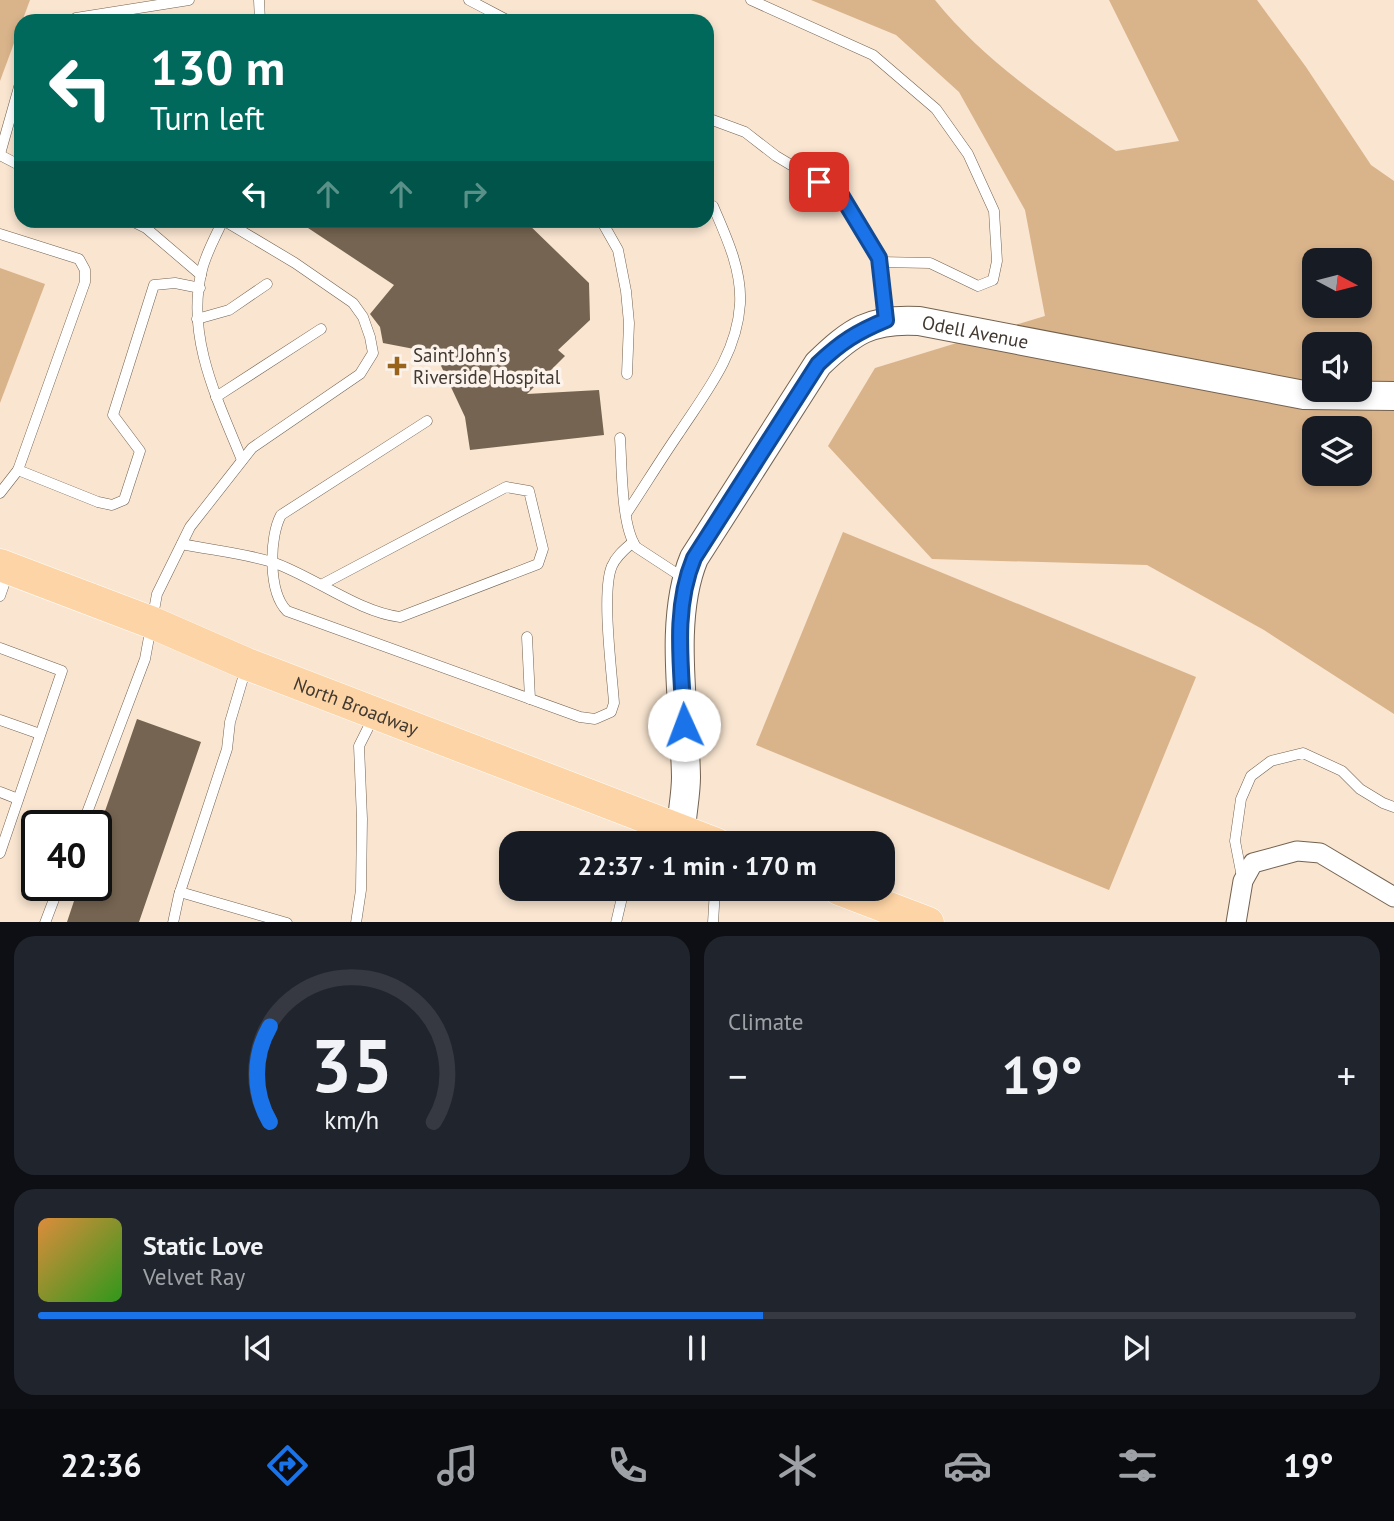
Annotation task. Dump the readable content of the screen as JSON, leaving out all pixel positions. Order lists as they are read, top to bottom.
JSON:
{
  "streets": {
    "main road": ["North Broadway"],
    "street": ["Odell Avenue"]
  },
  "places": {
    "health": ["Saint John's Riverside Hospital"]
  },
  "north": "right",
  "page": {
    "turn": ["130 m", "Turn left"],
    "limit": "40",
    "trip": "22:37 · 1 min · 170 m",
    "tile": "Climate",
    "heat": ["−", "19°", "+"],
    "song": ["Static Love", "Velvet Ray"],
    "tabs": ["22:36", "19°"],
    "gauge": ["35", "km/h"]
  }
}
